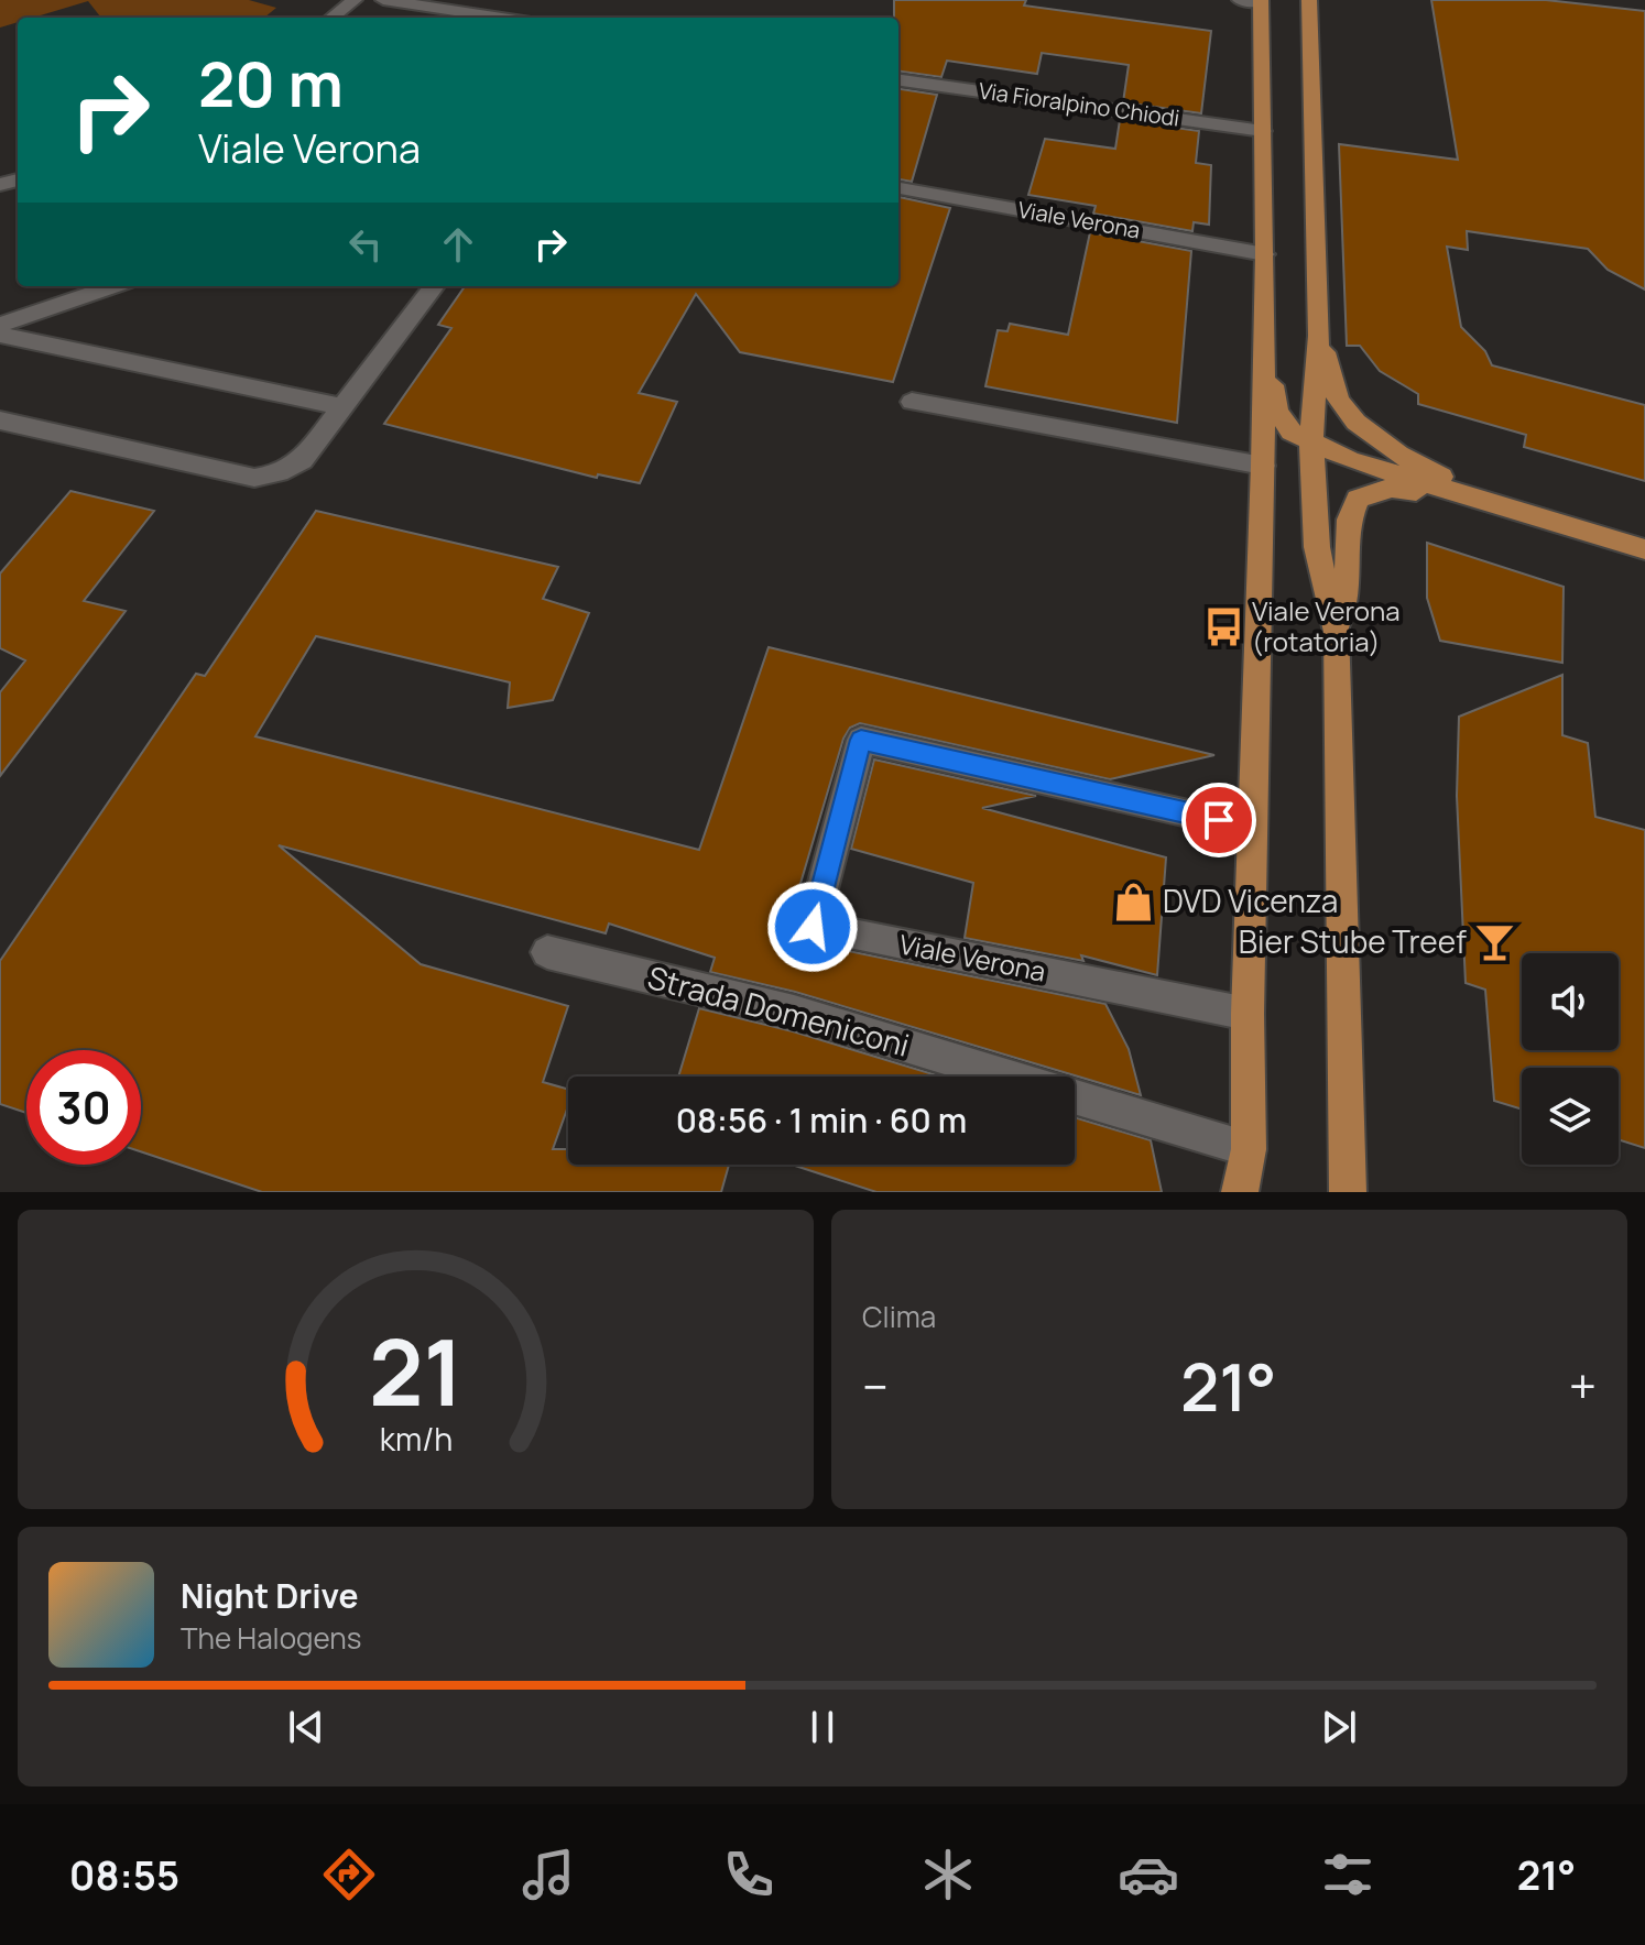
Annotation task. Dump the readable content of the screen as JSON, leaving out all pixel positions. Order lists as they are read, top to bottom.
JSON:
{
  "streets": {
    "street": ["Via Fioralpino Chiodi", "Viale Verona", "Strada Domeniconi"]
  },
  "places": {
    "bus stop": ["Viale Verona (rotatoria)"],
    "shop": ["DVD Vicenza"],
    "bar": ["Bier Stube Treef"]
  },
  "page": {
    "turn": ["20 m", "Viale Verona"],
    "limit": "30",
    "trip": "08:56 · 1 min · 60 m",
    "tile": "Clima",
    "heat": ["−", "21°", "+"],
    "song": ["Night Drive", "The Halogens"],
    "tabs": ["08:55", "21°"],
    "gauge": ["21", "km/h"]
  }
}
